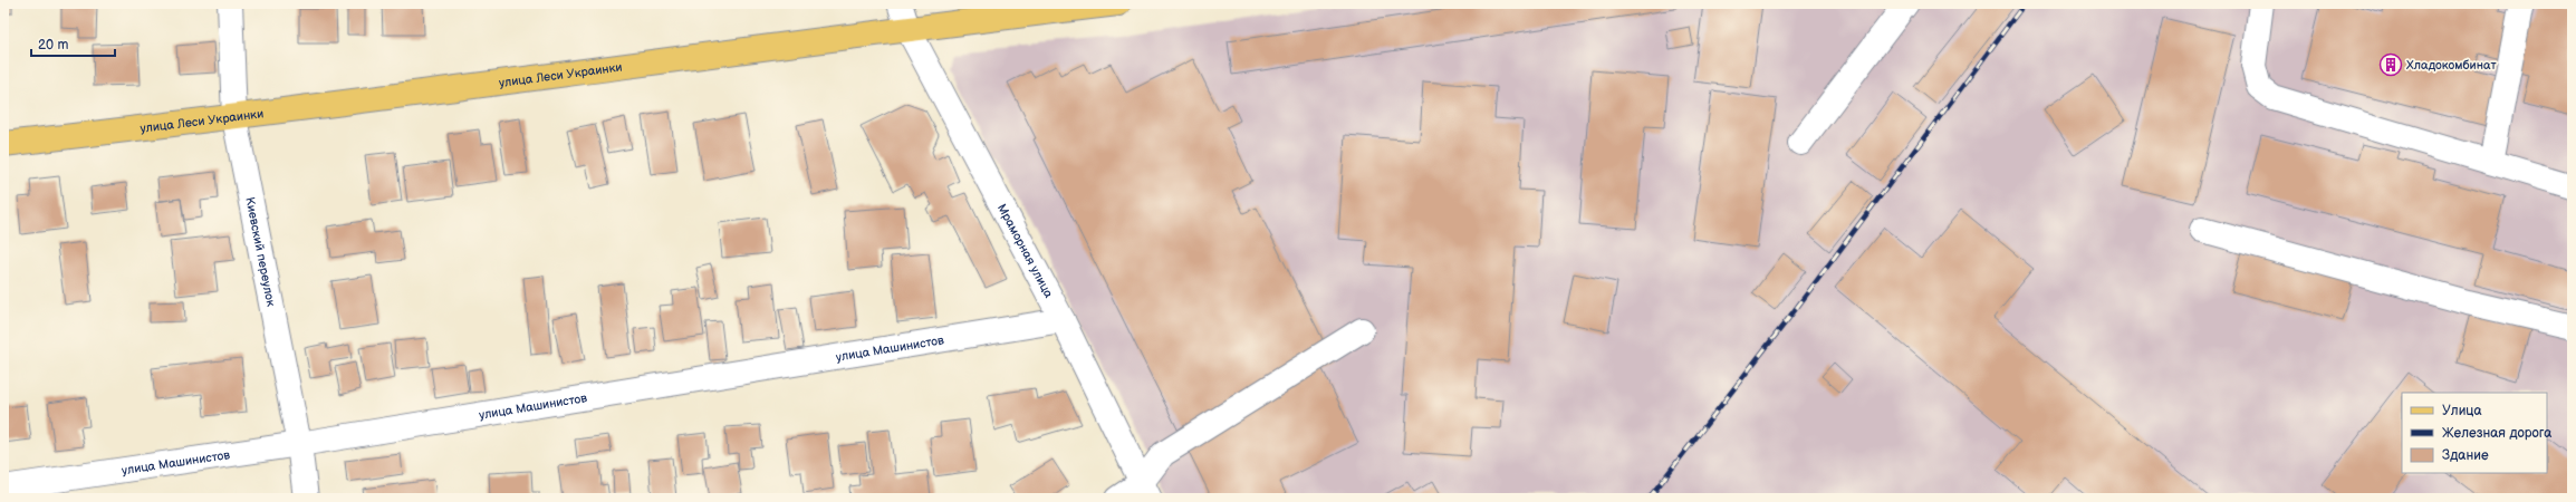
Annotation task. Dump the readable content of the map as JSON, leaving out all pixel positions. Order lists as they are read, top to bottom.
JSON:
{
  "streets": {
    "main road": ["улица Леси Украинки"],
    "street": ["Мраморная улица", "Киевский переулок", "улица Машинистов"]
  },
  "crossings": [
    ["улица Леси Украинки", "Мраморная улица"],
    ["улица Леси Украинки", "Киевский переулок"],
    ["Мраморная улица", "улица Машинистов"],
    ["Киевский переулок", "улица Машинистов"]
  ],
  "places": {
    "building": ["Хладокомбинат"]
  },
  "legend": ["Улица", "Железная дорога", "Здание"],
  "scale_bar": "20 m"
}
